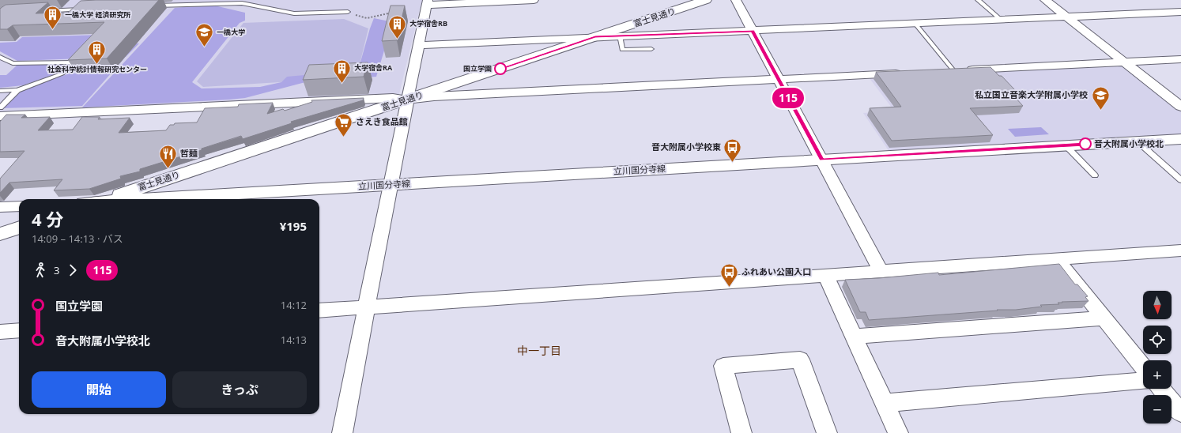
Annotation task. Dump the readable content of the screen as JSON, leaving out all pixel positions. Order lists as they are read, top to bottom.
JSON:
{
  "streets": {
    "main road": ["富士見通り", "立川国分寺線"]
  },
  "districts": ["中一丁目"],
  "places": {
    "building": [
      "一橋大学 経済研究所",
      "大学宿舎RB",
      "社会科学統計情報研究センター",
      "大学宿舎RA"
    ],
    "school or university": ["一橋大学", "私立国立音楽大学附属小学校"],
    "other": ["国立学園", "音大附属小学校北"],
    "supermarket": ["さえき食品館"],
    "bus stop": ["音大附属小学校東", "ふれあい公園入口"],
    "restaurant": ["哲麺"]
  },
  "lines": ["bus line 115"],
  "north": "bottom",
  "page": {
    "on_map": "115",
    "heading": ["4 分", "14:09 – 14:13 · バス", "¥195"],
    "legs": ["3", "115"],
    "list": [
      {
        "name": "国立学園",
        "value": "14:12"
      },
      {
        "name": "音大附属小学校北",
        "value": "14:13"
      }
    ],
    "map_buttons": ["+", "−"],
    "buttons": ["開始", "きっぷ"]
  }
}
